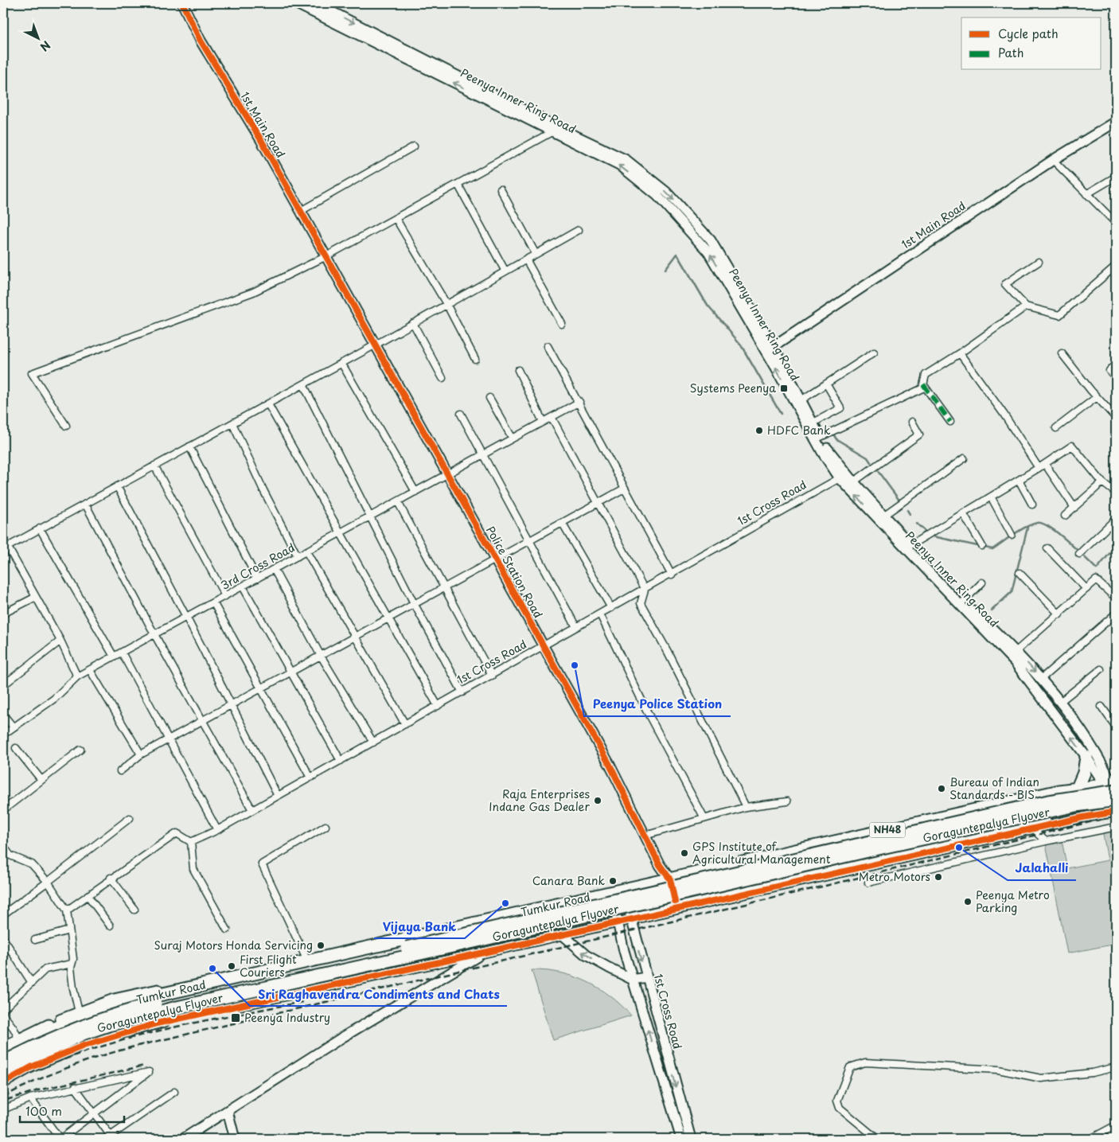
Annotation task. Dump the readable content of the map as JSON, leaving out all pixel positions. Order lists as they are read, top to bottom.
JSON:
{
  "streets": {
    "highway": ["Goraguntepalya Flyover", "NH48", "Tumkur Road"],
    "street": [
      "Peenya Inner Ring Road",
      "1st Main Road",
      "1st Cross Road",
      "3rd Cross Road",
      "Police Station Road"
    ]
  },
  "crossings": [
    ["Peenya Inner Ring Road", "1st Main Road"],
    ["Peenya Inner Ring Road", "1st Cross Road"],
    ["Peenya Inner Ring Road", "Goraguntepalya Flyover"],
    ["Peenya Inner Ring Road", "Tumkur Road"],
    ["1st Main Road", "Police Station Road"],
    ["1st Cross Road", "Police Station Road"],
    ["1st Cross Road", "Tumkur Road"],
    ["3rd Cross Road", "Police Station Road"],
    ["Police Station Road", "Tumkur Road"],
    ["Goraguntepalya Flyover", "Tumkur Road"]
  ],
  "places": {
    "transit": ["Systems Peenya", "Peenya Industry"],
    "other": [
      "HDFC Bank",
      "Peenya Police Station",
      "Bureau of Indian Standards - BIS",
      "Raja Enterprises Indane Gas Dealer",
      "Jalahalli",
      "GPS Institute of Agricultural Management",
      "Metro Motors",
      "Canara Bank",
      "Peenya Metro Parking",
      "Vijaya Bank",
      "Suraj Motors Honda Servicing",
      "First Flight Couriers",
      "Sri Raghavendra Condiments and Chats"
    ]
  },
  "legend": ["Cycle path", "Path"],
  "scale_bar": "100 m",
  "north": "bottom right"
}
